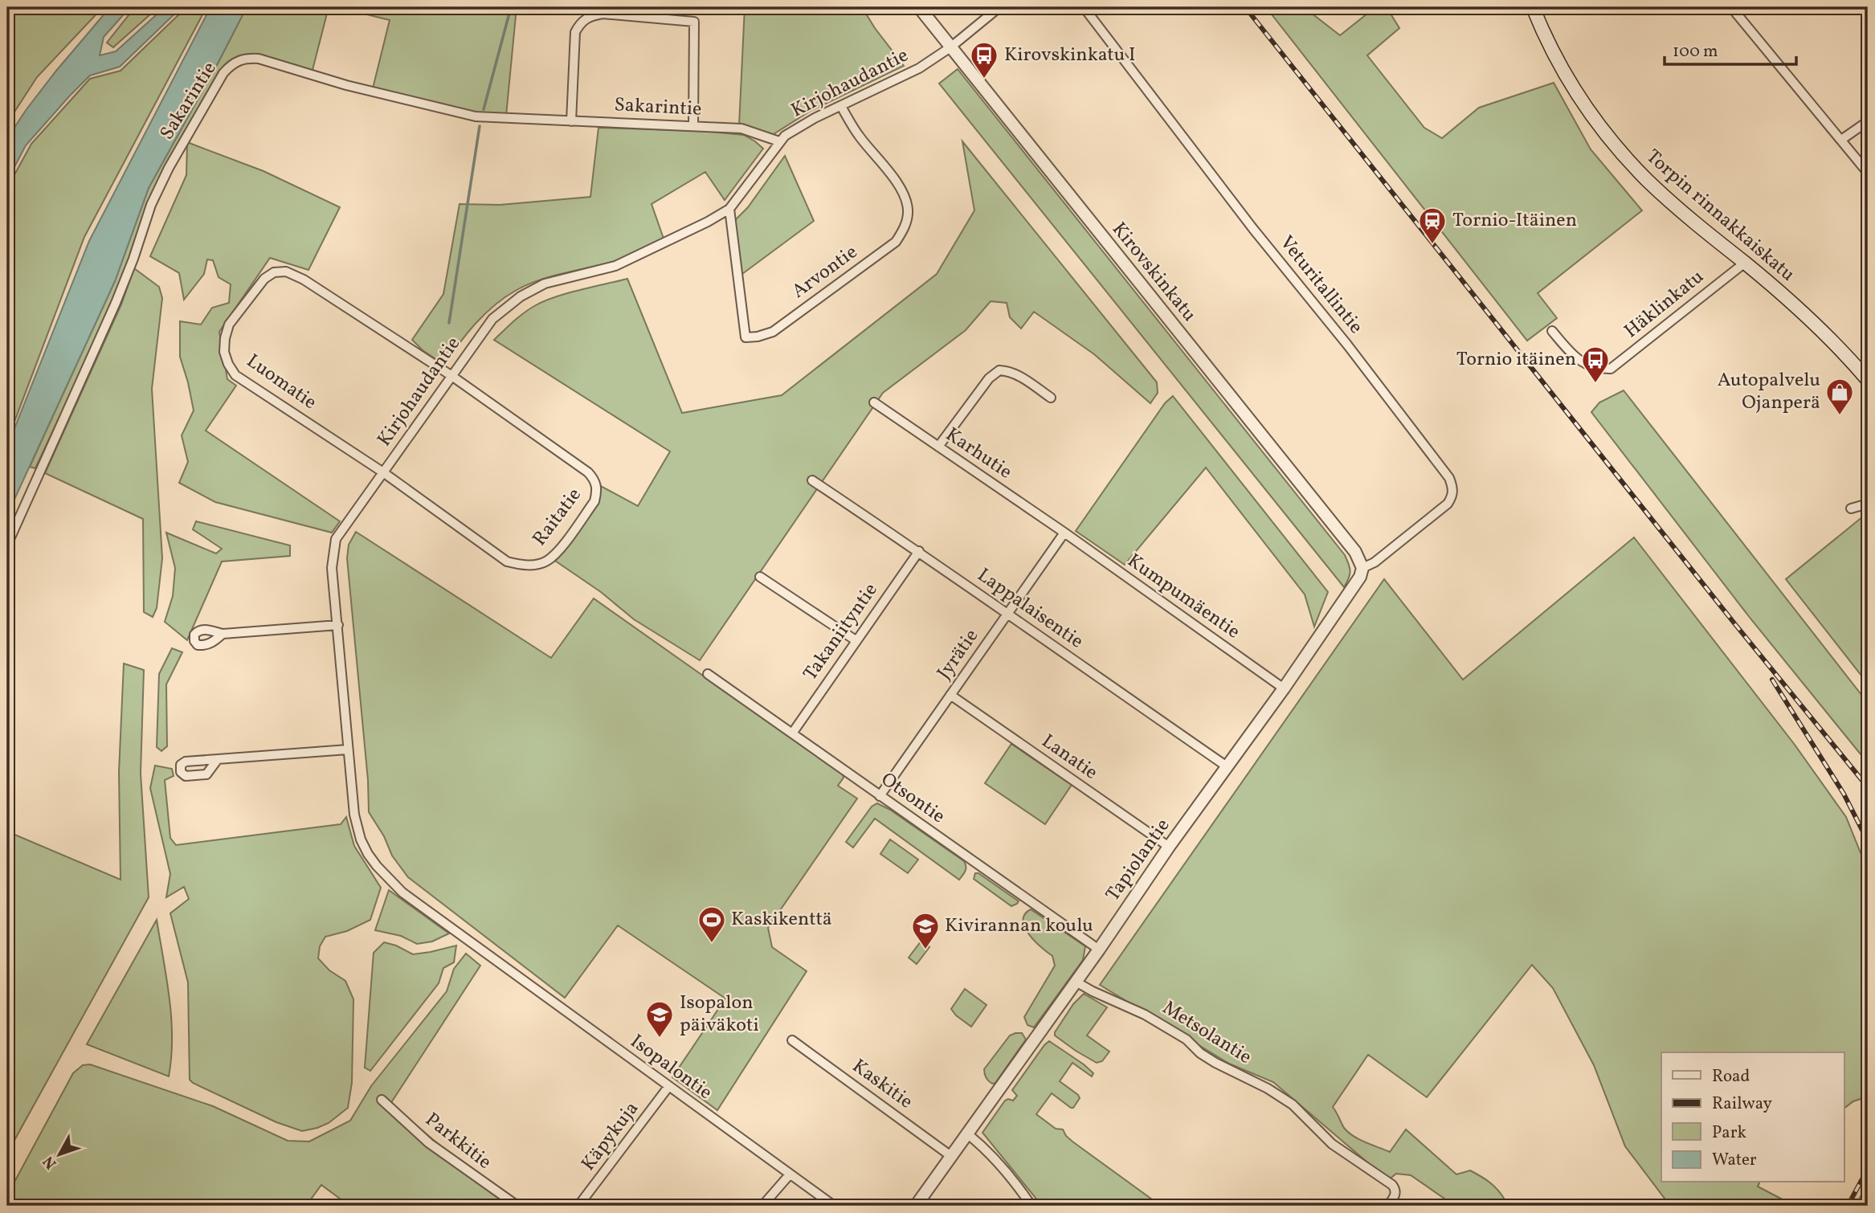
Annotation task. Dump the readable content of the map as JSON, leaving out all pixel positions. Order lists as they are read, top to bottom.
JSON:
{
  "streets": {
    "main road": ["Torpin rinnakkaiskatu"],
    "street": [
      "Kirjohaudantie",
      "Sakarintie",
      "Arvontie",
      "Kirovskinkatu",
      "Veturitallintie",
      "Häklinkatu",
      "Luomatie",
      "Karhutie",
      "Raitatie",
      "Kumpumäentie",
      "Lappalaisentie",
      "Takaniityntie",
      "Jyrätie",
      "Lanatie",
      "Otsontie",
      "Tapiolantie",
      "Metsolantie",
      "Isopalontie",
      "Kaskitie",
      "Käpykuja",
      "Parkkitie"
    ]
  },
  "crossings": [
    ["Kirjohaudantie", "Sakarintie"],
    ["Kirjohaudantie", "Arvontie"],
    ["Kirjohaudantie", "Kirovskinkatu"],
    ["Kirjohaudantie", "Luomatie"],
    ["Kirjohaudantie", "Raitatie"],
    ["Kirjohaudantie", "Isopalontie"],
    ["Torpin rinnakkaiskatu", "Häklinkatu"],
    ["Kirovskinkatu", "Veturitallintie"],
    ["Kirovskinkatu", "Tapiolantie"],
    ["Veturitallintie", "Tapiolantie"],
    ["Luomatie", "Raitatie"],
    ["Karhutie", "Kumpumäentie"],
    ["Karhutie", "Jyrätie"],
    ["Kumpumäentie", "Jyrätie"],
    ["Kumpumäentie", "Tapiolantie"],
    ["Lappalaisentie", "Takaniityntie"],
    ["Lappalaisentie", "Jyrätie"],
    ["Lappalaisentie", "Tapiolantie"],
    ["Takaniityntie", "Otsontie"],
    ["Jyrätie", "Lanatie"],
    ["Jyrätie", "Otsontie"],
    ["Lanatie", "Tapiolantie"],
    ["Otsontie", "Tapiolantie"],
    ["Tapiolantie", "Metsolantie"],
    ["Tapiolantie", "Kaskitie"],
    ["Isopalontie", "Käpykuja"]
  ],
  "places": {
    "bus stop": ["Kirovskinkatu I", "Tornio itäinen"],
    "station": ["Tornio-Itäinen"],
    "shop": ["Autopalvelu Ojanperä"],
    "sports": ["Kaskikenttä"],
    "school or university": ["Kivirannan koulu", "Isopalon päiväkoti"]
  },
  "legend": [
    "Road",
    "Railway",
    "Park",
    "Water"
  ],
  "scale_bar": "100 m",
  "north": "bottom left"
}
